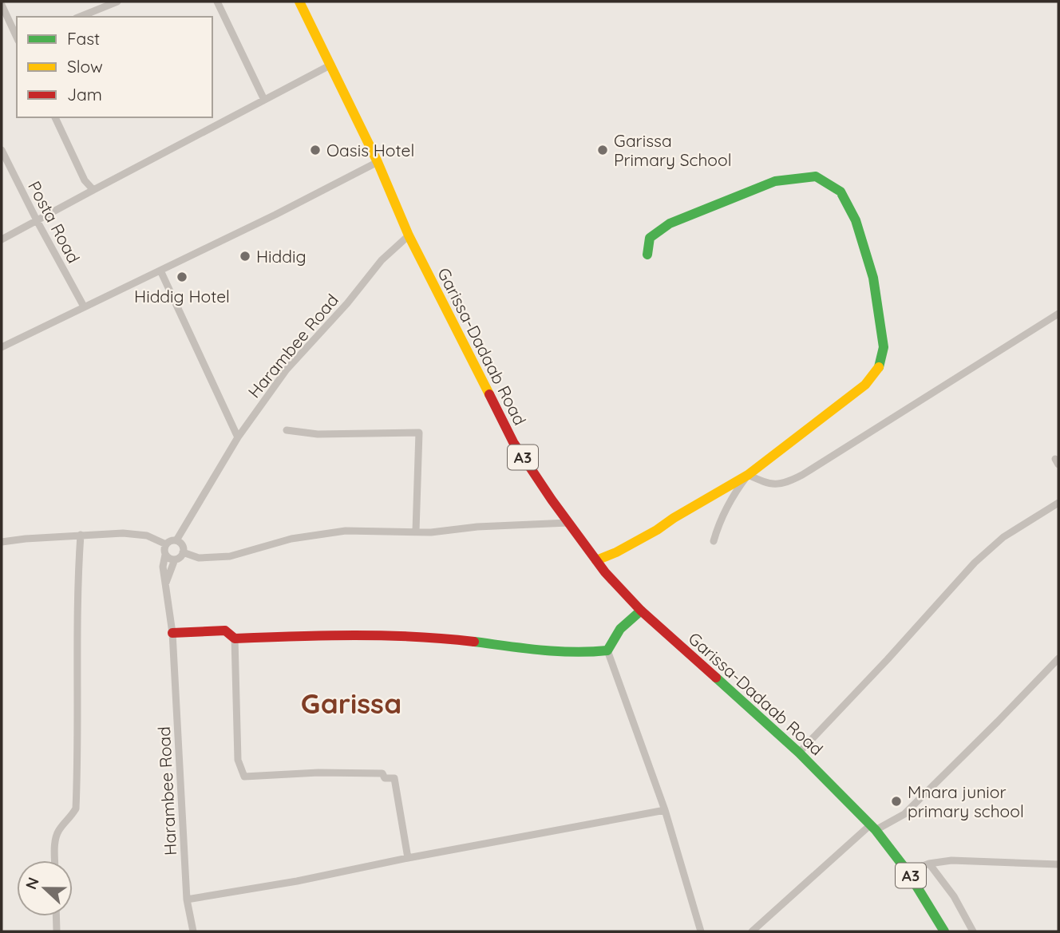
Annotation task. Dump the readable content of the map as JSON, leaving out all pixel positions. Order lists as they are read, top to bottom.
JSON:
{
  "streets": {
    "main road": ["Garissa-Dadaab Road", "A3"],
    "street": ["Posta Road", "Harambee Road"]
  },
  "crossings": [
    ["Harambee Road", "Garissa-Dadaab Road"],
    ["Garissa-Dadaab Road", "A3"]
  ],
  "districts": ["Garissa"],
  "places": [
    "Oasis Hotel",
    "Garissa Primary School",
    "Hiddig",
    "Hiddig Hotel",
    "Mnara junior primary school"
  ],
  "legend": ["Fast", "Slow", "Jam"],
  "north": "left"
}
